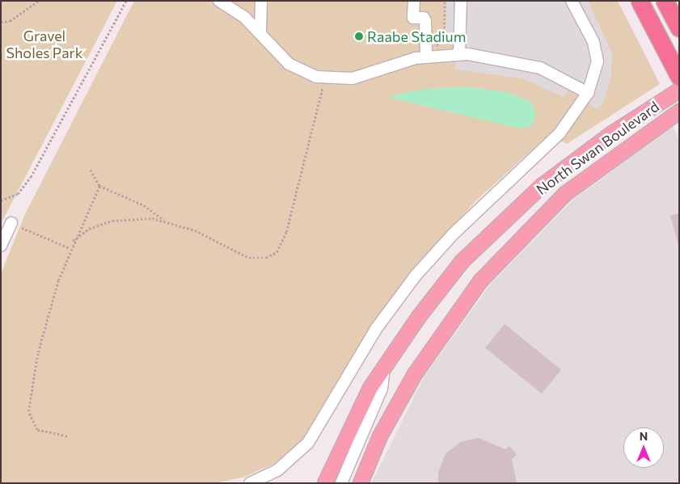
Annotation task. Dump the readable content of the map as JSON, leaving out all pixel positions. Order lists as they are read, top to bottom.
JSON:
{
  "streets": {
    "main road": ["North Swan Boulevard"]
  },
  "parks": ["Gravel Sholes Park"],
  "places": ["Raabe Stadium"],
  "north": "top"
}
